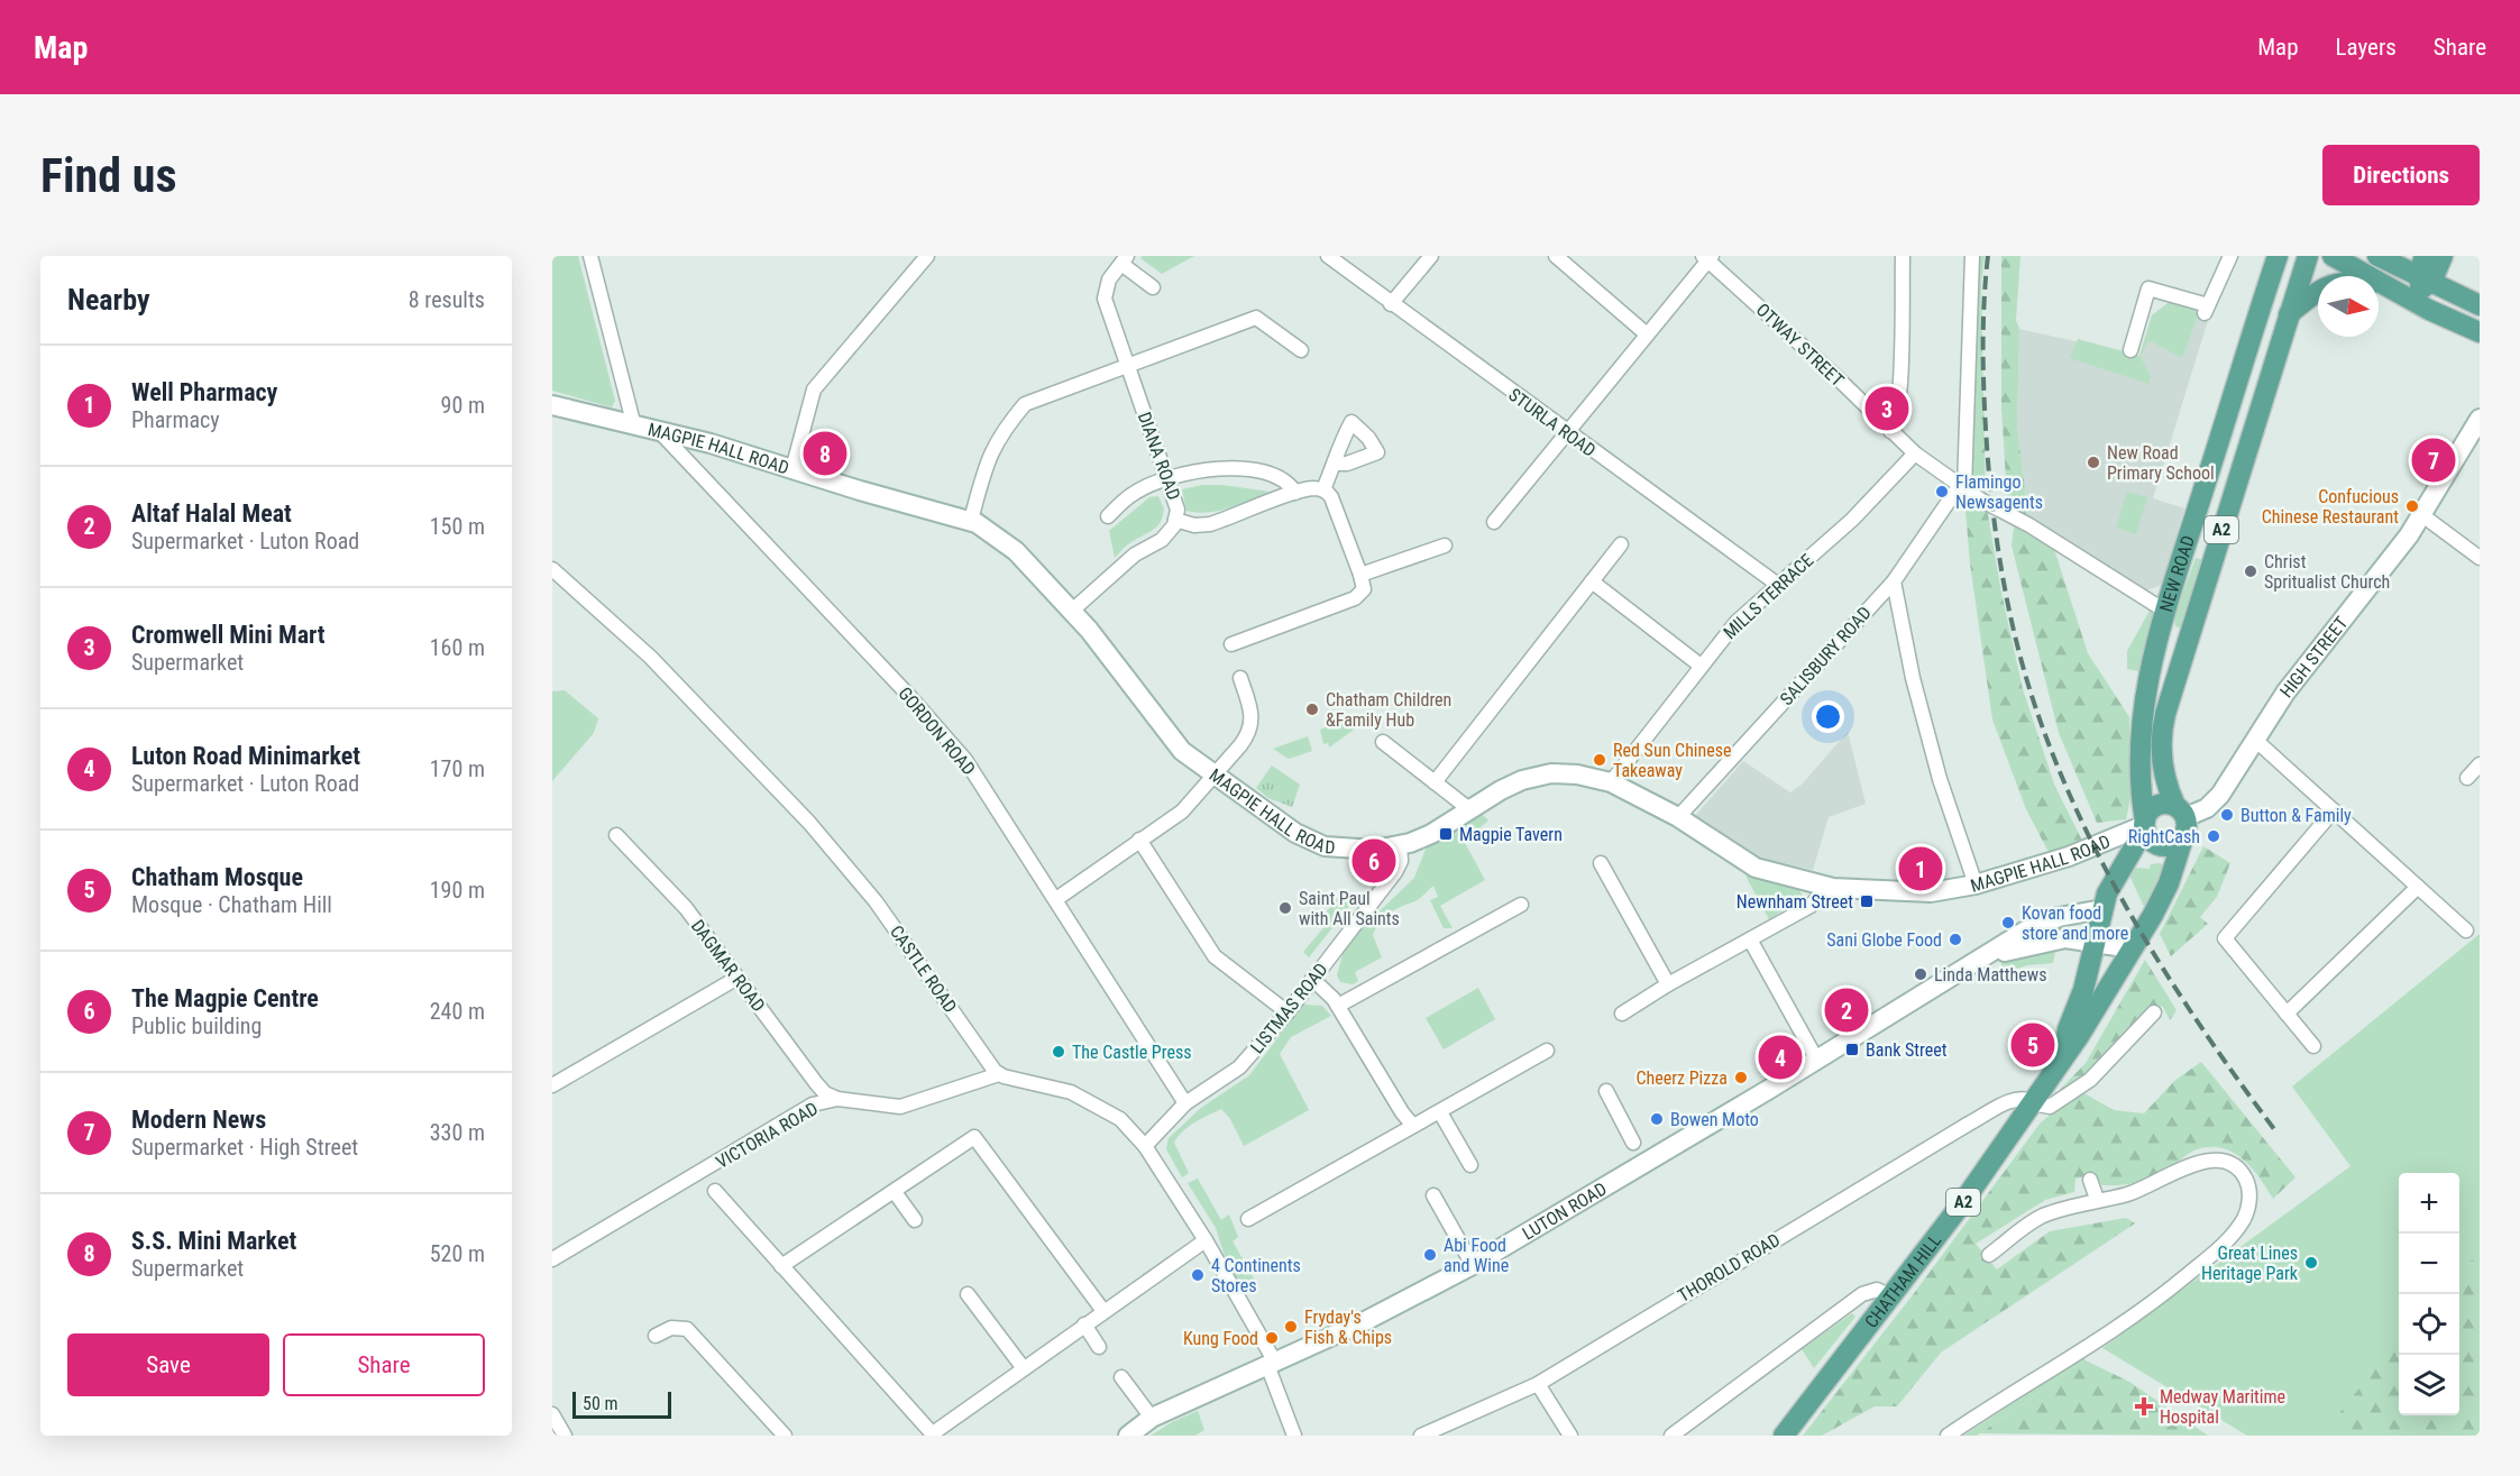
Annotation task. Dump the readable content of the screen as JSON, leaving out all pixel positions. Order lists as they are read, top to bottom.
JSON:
{
  "streets": {
    "main road": ["A2", "NEW ROAD", "CHATHAM HILL"],
    "street": [
      "OTWAY STREET",
      "STURLA ROAD",
      "MAGPIE HALL ROAD",
      "DIANA ROAD",
      "MILLS TERRACE",
      "SALISBURY ROAD",
      "HIGH STREET",
      "GORDON ROAD",
      "DAGMAR ROAD",
      "CASTLE ROAD",
      "LISTMAS ROAD",
      "VICTORIA ROAD",
      "LUTON ROAD",
      "THOROLD ROAD"
    ]
  },
  "crossings": [
    ["OTWAY STREET", "NEW ROAD"],
    ["OTWAY STREET", "MILLS TERRACE"],
    ["OTWAY STREET", "SALISBURY ROAD"],
    ["STURLA ROAD", "MILLS TERRACE"],
    ["MAGPIE HALL ROAD", "DIANA ROAD"],
    ["MAGPIE HALL ROAD", "NEW ROAD"],
    ["MAGPIE HALL ROAD", "MILLS TERRACE"],
    ["MAGPIE HALL ROAD", "SALISBURY ROAD"],
    ["MAGPIE HALL ROAD", "HIGH STREET"],
    ["MAGPIE HALL ROAD", "GORDON ROAD"],
    ["MAGPIE HALL ROAD", "LISTMAS ROAD"],
    ["MAGPIE HALL ROAD", "CHATHAM HILL"],
    ["NEW ROAD", "HIGH STREET"],
    ["NEW ROAD", "CHATHAM HILL"],
    ["HIGH STREET", "CHATHAM HILL"],
    ["GORDON ROAD", "LISTMAS ROAD"],
    ["DAGMAR ROAD", "VICTORIA ROAD"],
    ["CASTLE ROAD", "VICTORIA ROAD"],
    ["LUTON ROAD", "CHATHAM HILL"],
    ["THOROLD ROAD", "CHATHAM HILL"]
  ],
  "places": {
    "other": [
      "New Road Primary School",
      "Flamingo Newsagents",
      "Confucious Chinese Restaurant",
      "Christ Spritualist Church",
      "Chatham Children &Family Hub",
      "Red Sun Chinese Takeaway",
      "Button & Family",
      "RightCash",
      "Saint Paul with All Saints",
      "Kovan food store and more",
      "Sani Globe Food",
      "Linda Matthews",
      "The Castle Press",
      "Cheerz Pizza",
      "Bowen Moto",
      "Abi Food and Wine",
      "Great Lines Heritage Park",
      "4 Continents Stores",
      "Fryday's Fish & Chips",
      "Kung Food"
    ],
    "transit": ["Magpie Tavern", "Newnham Street", "Bank Street"],
    "health": ["Medway Maritime Hospital"]
  },
  "scale_bar": "50 m",
  "north": "right",
  "page": {
    "header": "Map",
    "nav": ["Map", "Layers", "Share"],
    "buttons": [
      "Directions",
      ["Save", "Share"]
    ],
    "title": "Find us",
    "heading": ["Nearby", "8 results"],
    "list": [
      {
        "mark": "1",
        "name": "Well Pharmacy",
        "note": "Pharmacy",
        "value": "90 m"
      },
      {
        "mark": "2",
        "name": "Altaf Halal Meat",
        "note": "Supermarket · Luton Road",
        "value": "150 m"
      },
      {
        "mark": "3",
        "name": "Cromwell Mini Mart",
        "note": "Supermarket",
        "value": "160 m"
      },
      {
        "mark": "4",
        "name": "Luton Road Minimarket",
        "note": "Supermarket · Luton Road",
        "value": "170 m"
      },
      {
        "mark": "5",
        "name": "Chatham Mosque",
        "note": "Mosque · Chatham Hill",
        "value": "190 m"
      },
      {
        "mark": "6",
        "name": "The Magpie Centre",
        "note": "Public building",
        "value": "240 m"
      },
      {
        "mark": "7",
        "name": "Modern News",
        "note": "Supermarket · High Street",
        "value": "330 m"
      },
      {
        "mark": "8",
        "name": "S.S. Mini Market",
        "note": "Supermarket",
        "value": "520 m"
      }
    ],
    "pins": [
      "3",
      "8",
      "7",
      "6",
      "1",
      "2",
      "5",
      "4"
    ],
    "map_buttons": ["+", "−"],
    "scale": "50 m"
  }
}
